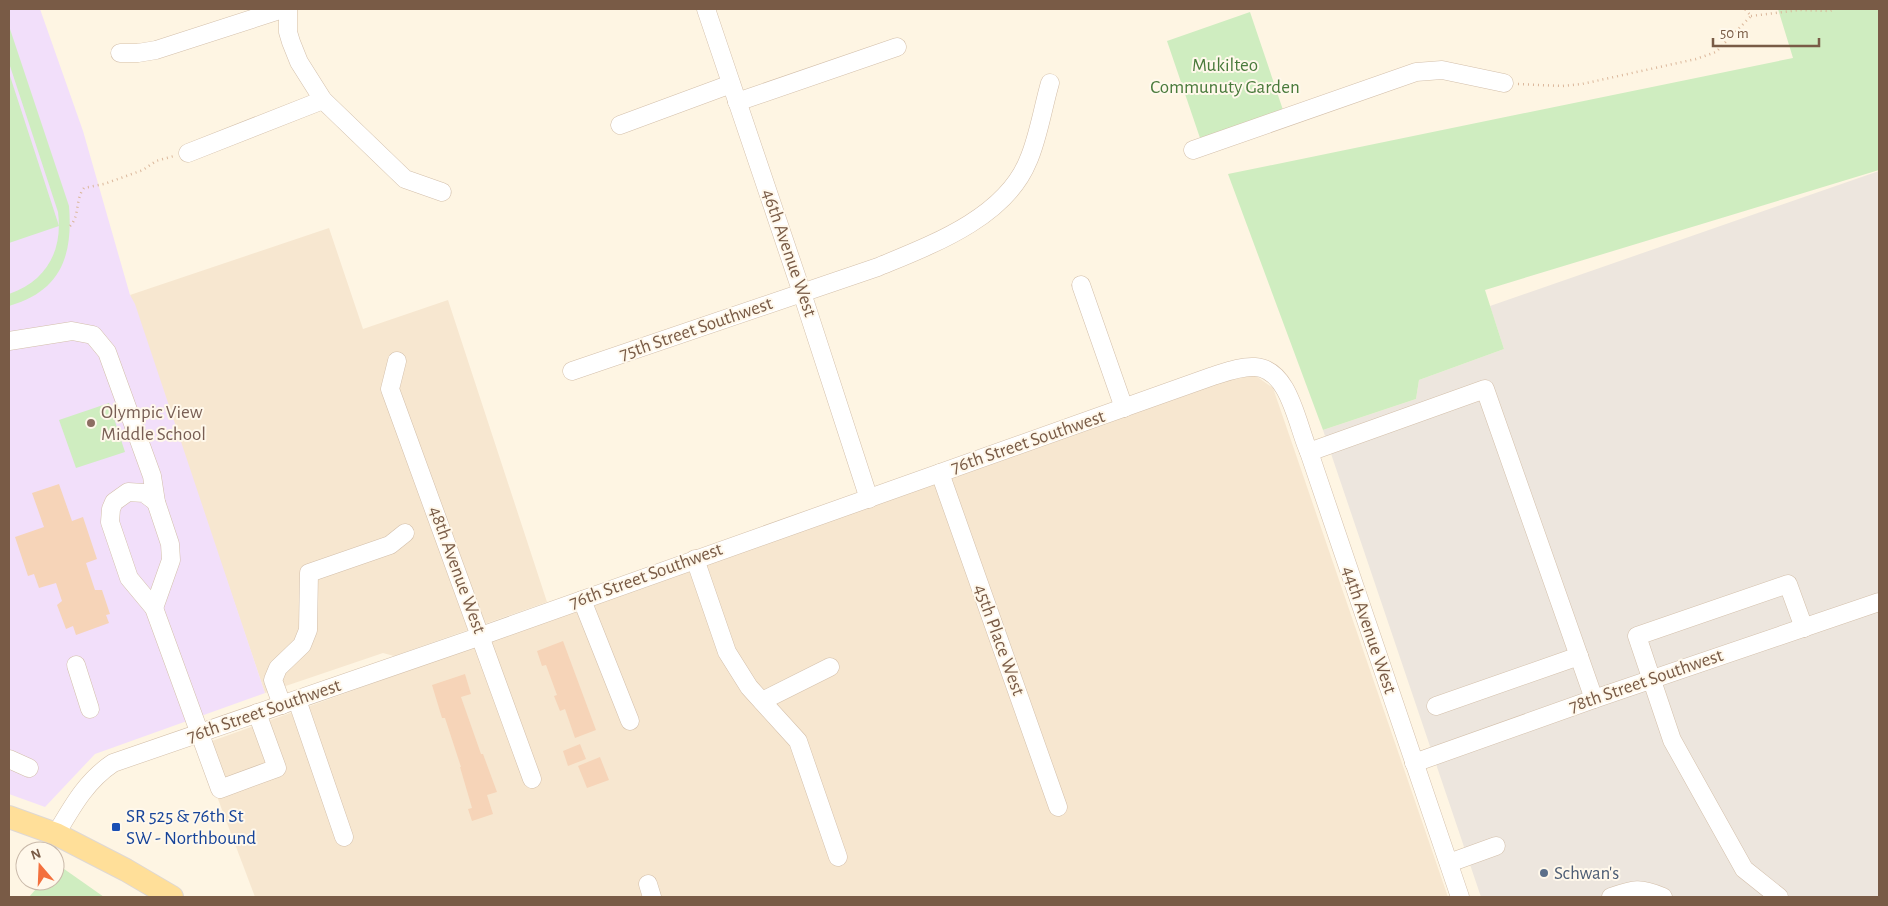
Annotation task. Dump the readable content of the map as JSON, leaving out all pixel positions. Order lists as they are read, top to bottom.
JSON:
{
  "streets": {
    "street": [
      "46th Avenue West",
      "75th Street Southwest",
      "76th Street Southwest",
      "48th Avenue West",
      "44th Avenue West",
      "45th Place West",
      "78th Street Southwest"
    ]
  },
  "crossings": [
    ["46th Avenue West", "75th Street Southwest"],
    ["46th Avenue West", "76th Street Southwest"],
    ["76th Street Southwest", "48th Avenue West"],
    ["76th Street Southwest", "44th Avenue West"],
    ["76th Street Southwest", "45th Place West"],
    ["44th Avenue West", "78th Street Southwest"]
  ],
  "parks": ["Mukilteo Communuty Garden"],
  "places": {
    "other": ["Olympic View Middle School", "Schwan's"],
    "transit": ["SR 525 & 76th St SW - Northbound"]
  },
  "scale_bar": "50 m",
  "north": "top"
}
